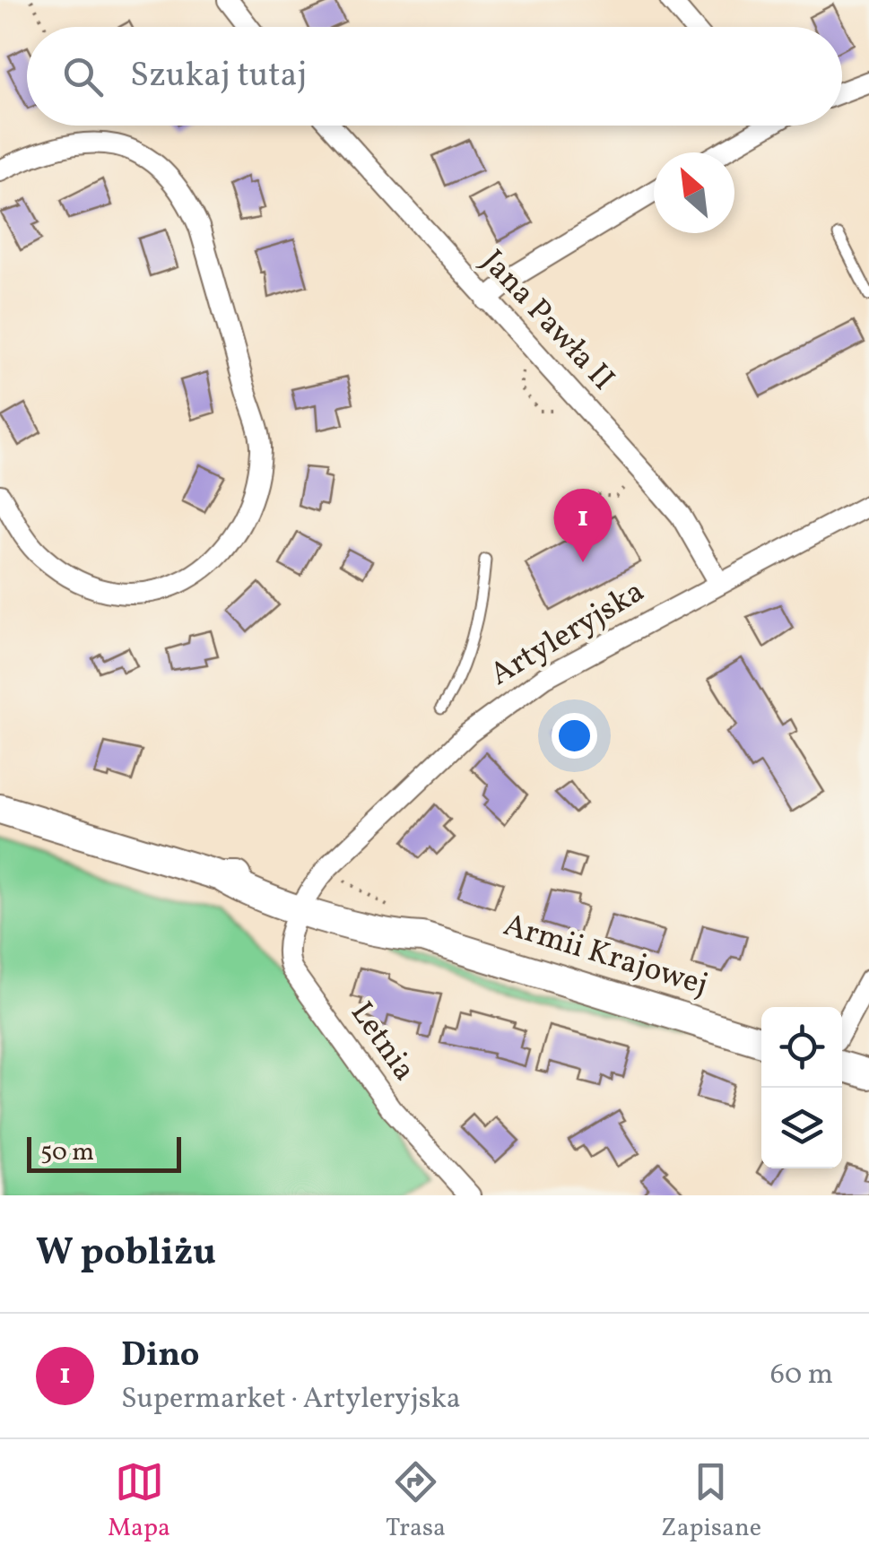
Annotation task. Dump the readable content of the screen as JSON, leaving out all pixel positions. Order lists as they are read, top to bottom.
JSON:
{
  "streets": {
    "street": [
      "Jana Pawła II",
      "Artyleryjska",
      "Armii Krajowej",
      "Letnia"
    ]
  },
  "crossings": [
    ["Jana Pawła II", "Artyleryjska"],
    ["Artyleryjska", "Armii Krajowej"],
    ["Artyleryjska", "Letnia"],
    ["Armii Krajowej", "Letnia"]
  ],
  "scale_bar": "50 m",
  "north": "top left",
  "page": {
    "search": "Szukaj tutaj",
    "pins": "1",
    "scale": "50 m",
    "heading": "W pobliżu",
    "list": [
      {
        "mark": "1",
        "name": "Dino",
        "note": "Supermarket · Artyleryjska",
        "value": "60 m"
      }
    ],
    "nav": ["Mapa", "Trasa", "Zapisane"]
  }
}
